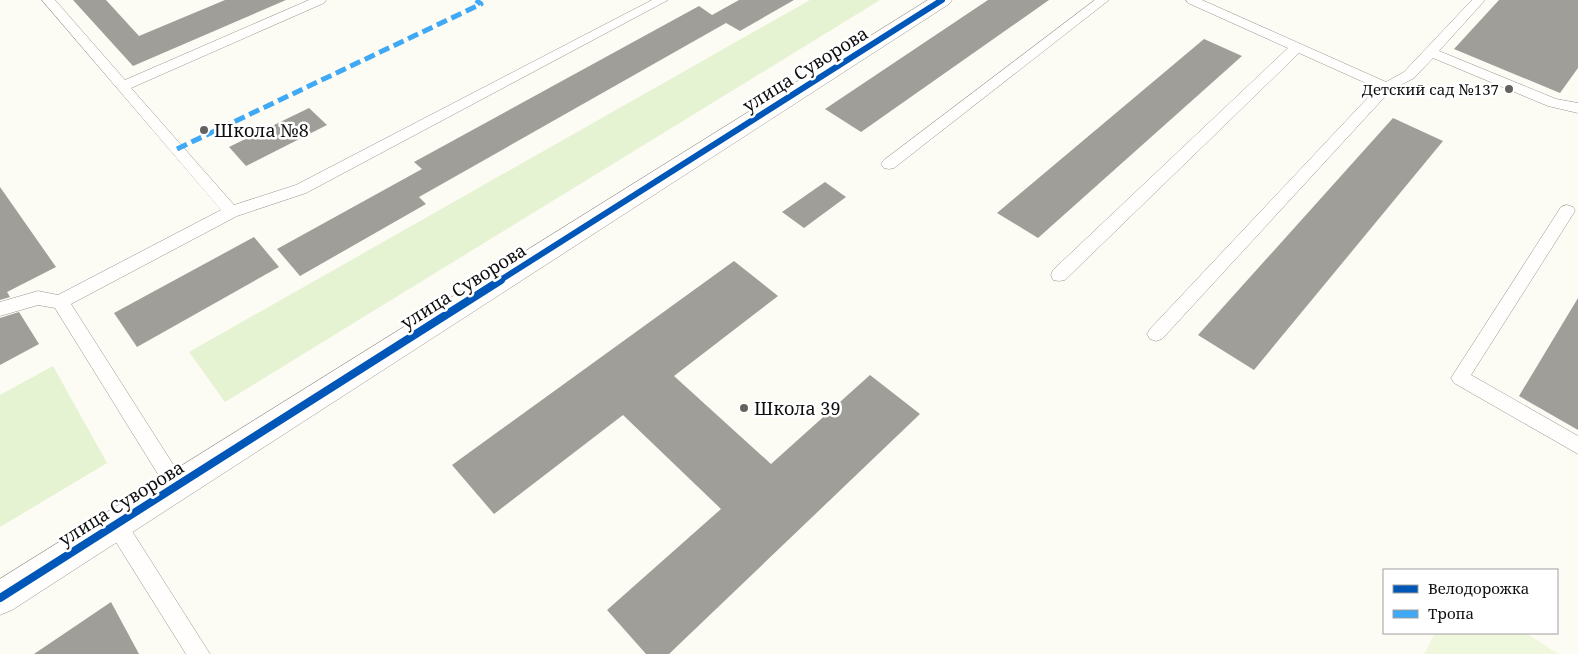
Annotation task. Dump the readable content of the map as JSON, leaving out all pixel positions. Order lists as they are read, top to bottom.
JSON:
{
  "streets": {
    "street": ["улица Суворова"]
  },
  "places": ["Детский сад №137", "Школа №8", "Школа 39"],
  "legend": ["Велодорожка", "Тропа"]
}
